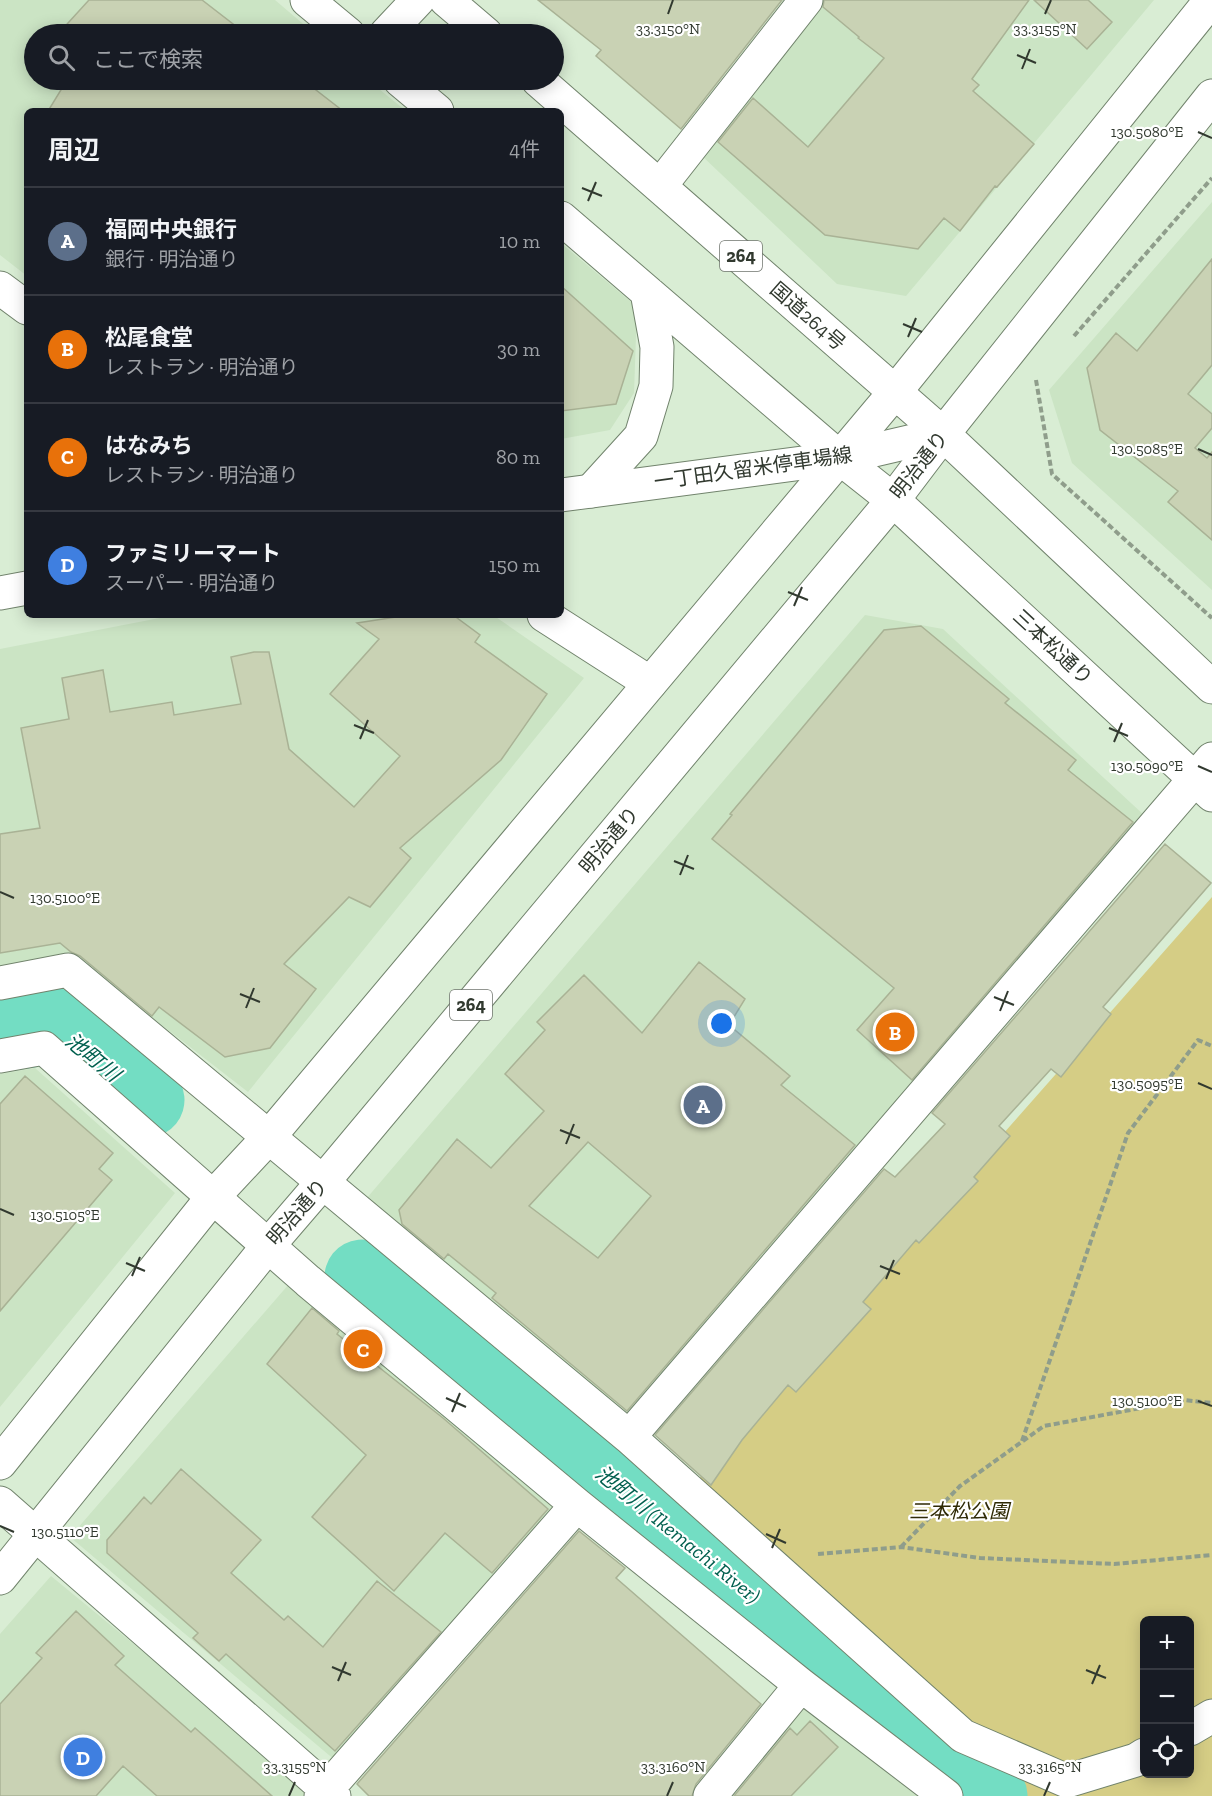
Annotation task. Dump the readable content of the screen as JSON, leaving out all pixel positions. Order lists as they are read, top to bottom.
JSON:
{
  "streets": {
    "main road": [
      "264",
      "国道264号",
      "明治通り",
      "一丁田久留米停車場線",
      "三本松通り"
    ]
  },
  "crossings": [
    ["国道264号", "明治通り"],
    ["国道264号", "一丁田久留米停車場線"],
    ["明治通り", "一丁田久留米停車場線"],
    ["明治通り", "三本松通り"]
  ],
  "water": ["池町川", "池町川 (Ikemachi River)"],
  "parks": ["三本松公園"],
  "page": {
    "search": "ここで検索",
    "heading": ["周辺", "4件"],
    "list": [
      {
        "mark": "A",
        "name": "福岡中央銀行",
        "note": "銀行 · 明治通り",
        "value": "10 m"
      },
      {
        "mark": "B",
        "name": "松尾食堂",
        "note": "レストラン · 明治通り",
        "value": "30 m"
      },
      {
        "mark": "C",
        "name": "はなみち",
        "note": "レストラン · 明治通り",
        "value": "80 m"
      },
      {
        "mark": "D",
        "name": "ファミリーマート",
        "note": "スーパー · 明治通り",
        "value": "150 m"
      }
    ],
    "pins": [
      "B",
      "A",
      "C",
      "D"
    ],
    "map_buttons": ["+", "−"]
  },
  "coordinates": [
    "33.3150°N",
    "33.3155°N",
    "130.5080°E",
    "130.5085°E",
    "130.5090°E",
    "130.5100°E",
    "130.5095°E",
    "130.5105°E",
    "130.5110°E",
    "33.3160°N",
    "33.3165°N"
  ]
}
